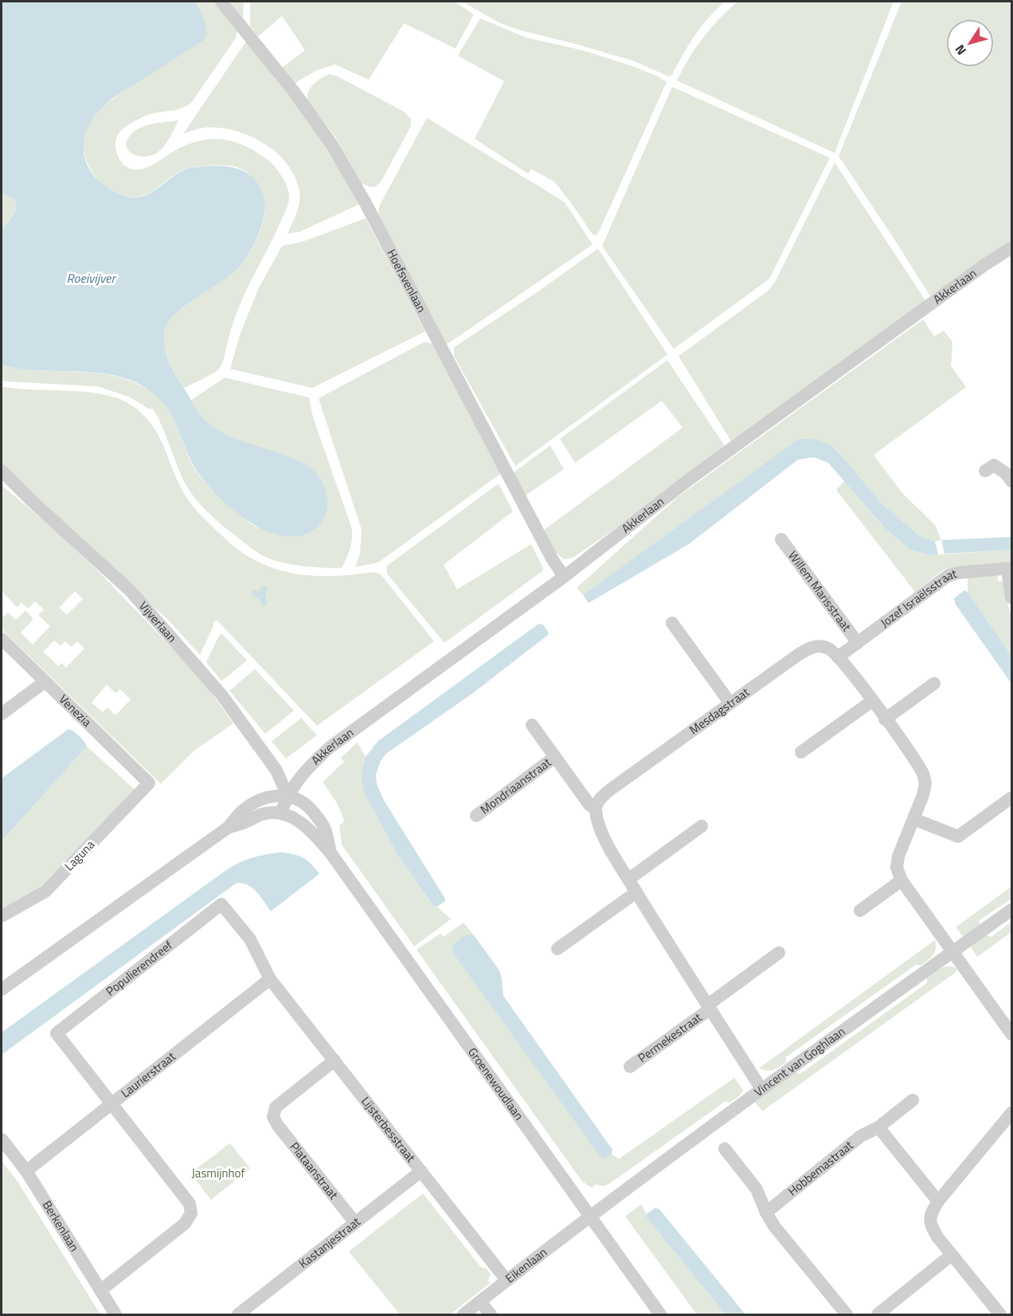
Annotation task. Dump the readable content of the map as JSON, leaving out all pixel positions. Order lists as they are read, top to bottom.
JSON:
{
  "streets": {
    "street": [
      "Hoefsvenlaan",
      "Akkerlaan",
      "Willem Marisstraat",
      "Jozef Israëlsstraat",
      "Vijverlaan",
      "Mesdagstraat",
      "Venezia",
      "Mondriaanstraat",
      "Laguna",
      "Populierendreef",
      "Permekestraat",
      "Vincent van Goghlaan",
      "Laurierstraat",
      "Groenewoudlaan",
      "Lijsterbesstraat",
      "Hobbemastraat",
      "Plataanstraat",
      "Berkenlaan",
      "Kastanjestraat",
      "Eikenlaan"
    ]
  },
  "crossings": [
    ["Hoefsvenlaan", "Akkerlaan"],
    ["Akkerlaan", "Vijverlaan"],
    ["Akkerlaan", "Groenewoudlaan"],
    ["Willem Marisstraat", "Jozef Israëlsstraat"],
    ["Jozef Israëlsstraat", "Mesdagstraat"],
    ["Vijverlaan", "Groenewoudlaan"],
    ["Mesdagstraat", "Mondriaanstraat"],
    ["Mesdagstraat", "Vincent van Goghlaan"],
    ["Venezia", "Laguna"],
    ["Populierendreef", "Laurierstraat"],
    ["Populierendreef", "Lijsterbesstraat"],
    ["Vincent van Goghlaan", "Groenewoudlaan"],
    ["Vincent van Goghlaan", "Eikenlaan"],
    ["Laurierstraat", "Lijsterbesstraat"],
    ["Laurierstraat", "Berkenlaan"],
    ["Groenewoudlaan", "Eikenlaan"],
    ["Lijsterbesstraat", "Plataanstraat"],
    ["Lijsterbesstraat", "Kastanjestraat"],
    ["Lijsterbesstraat", "Eikenlaan"],
    ["Plataanstraat", "Kastanjestraat"]
  ],
  "water": ["Roeivijver"],
  "parks": ["Jasmijnhof"],
  "north": "bottom left"
}
